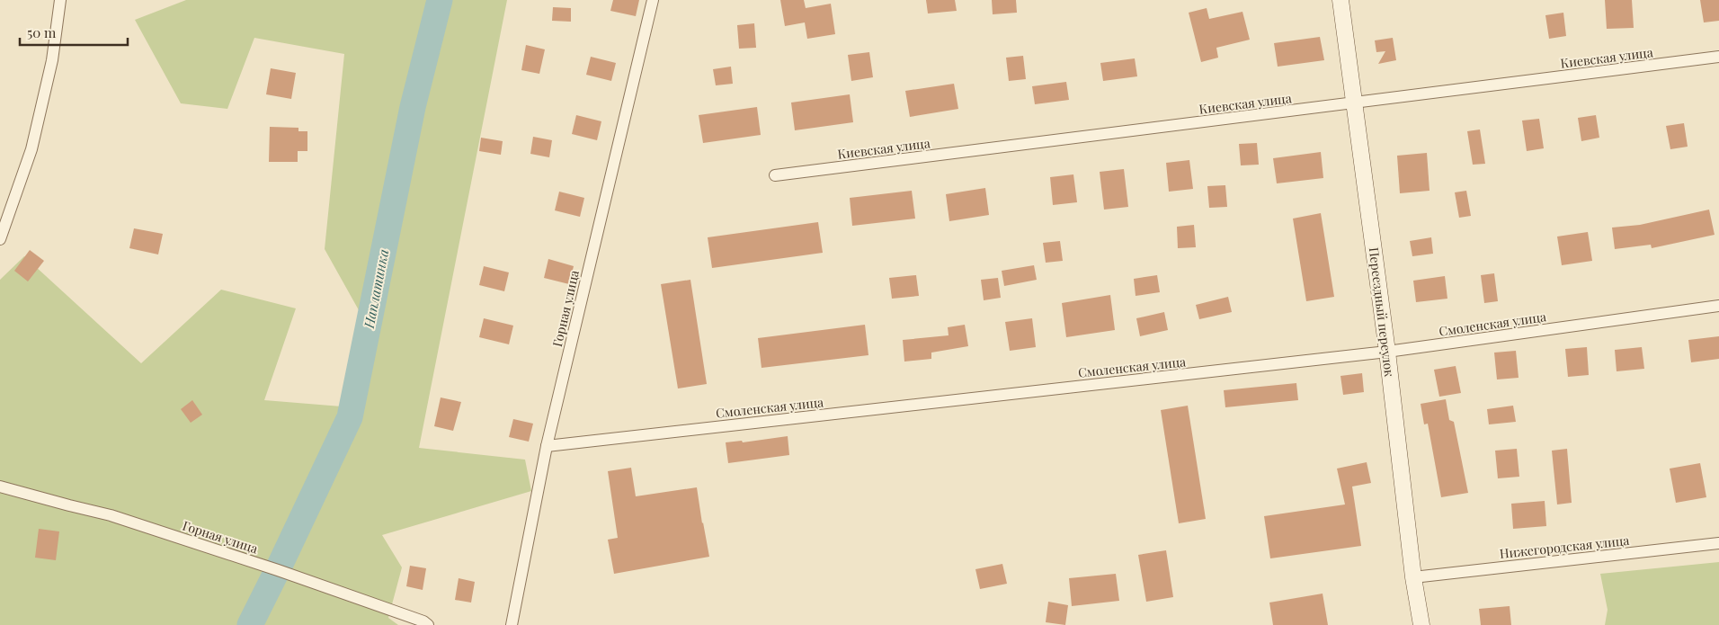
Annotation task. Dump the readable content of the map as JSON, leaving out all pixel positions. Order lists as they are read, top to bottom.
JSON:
{
  "streets": {
    "street": [
      "Киевская улица",
      "Горная улица",
      "Переездный переулок",
      "Смоленская улица",
      "Нижегородская улица"
    ]
  },
  "crossings": [
    ["Киевская улица", "Переездный переулок"],
    ["Горная улица", "Смоленская улица"],
    ["Переездный переулок", "Смоленская улица"],
    ["Переездный переулок", "Нижегородская улица"]
  ],
  "water": ["Наплатинка"],
  "scale_bar": "50 m"
}
